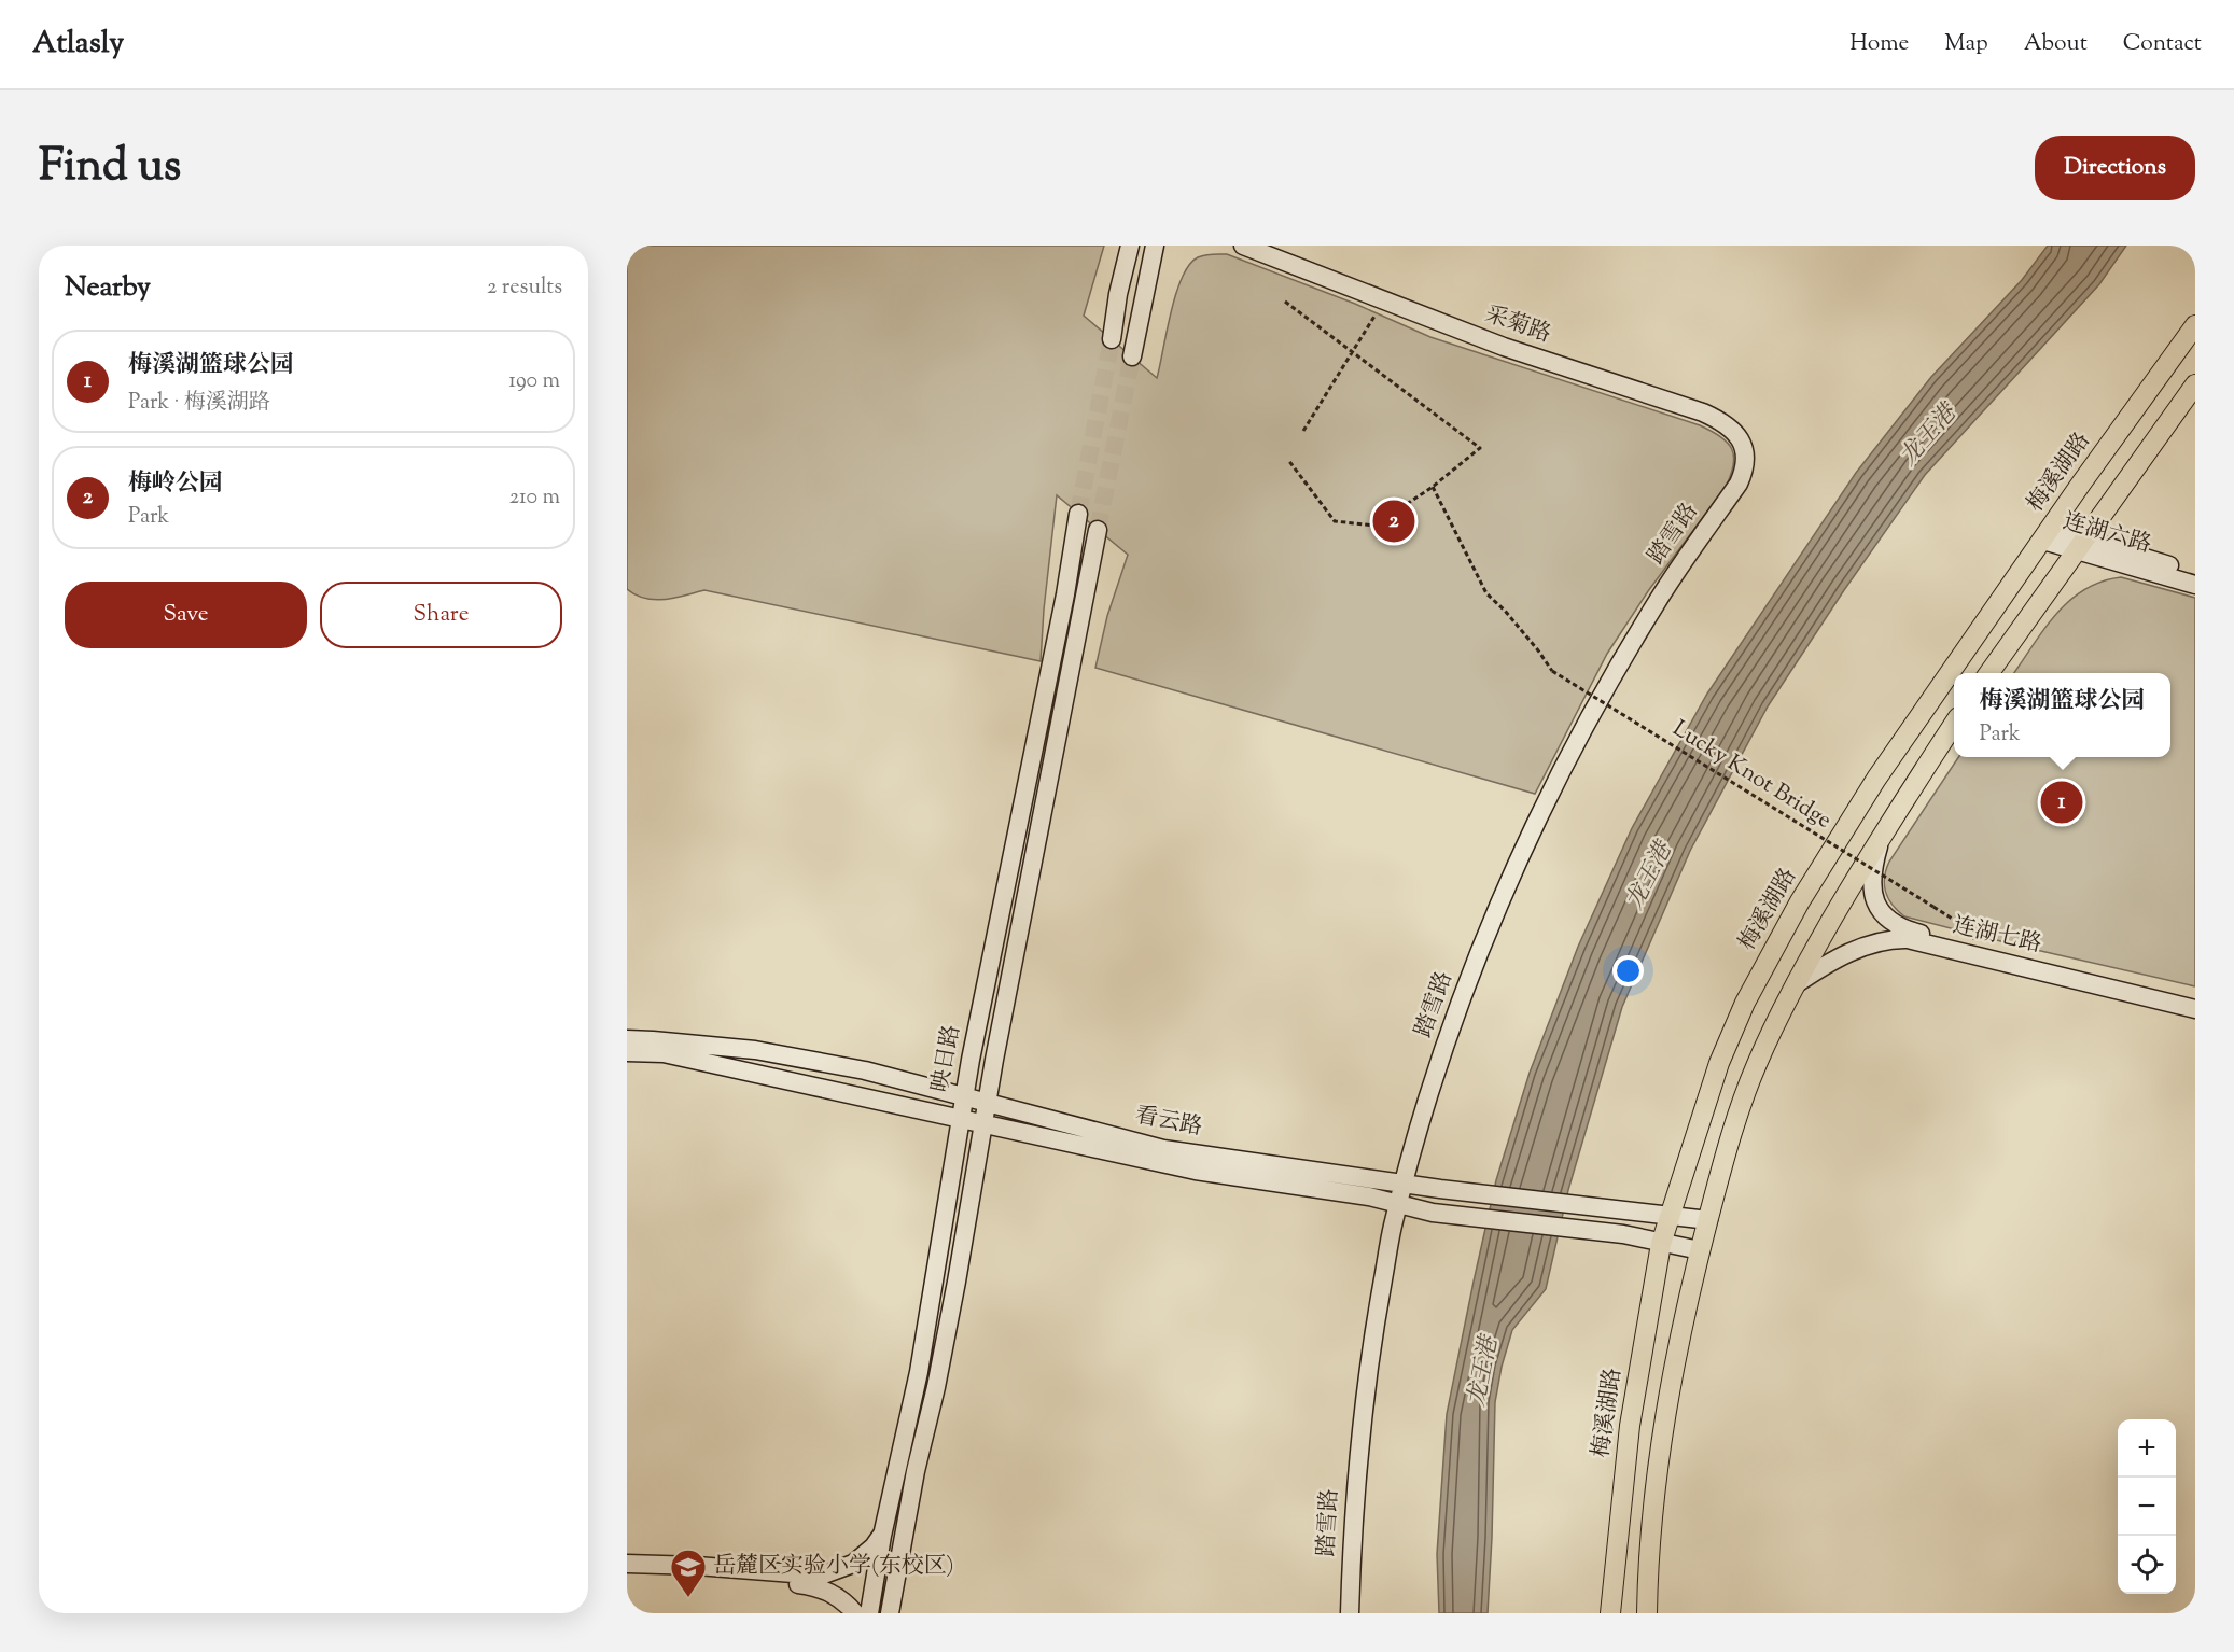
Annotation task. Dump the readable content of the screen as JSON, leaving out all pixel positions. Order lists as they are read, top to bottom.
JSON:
{
  "streets": {
    "main road": [
      "采菊路",
      "梅溪湖路",
      "踏雪路",
      "连湖六路",
      "连湖七路",
      "映日路",
      "看云路"
    ],
    "path": ["Lucky Knot Bridge"]
  },
  "crossings": [
    ["采菊路", "踏雪路"],
    ["梅溪湖路", "连湖六路"],
    ["梅溪湖路", "看云路"],
    ["踏雪路", "看云路"],
    ["Lucky Knot Bridge", "连湖七路"],
    ["映日路", "看云路"]
  ],
  "water": ["龙王港"],
  "places": {
    "school or university": ["岳麓区实验小学(东校区)"]
  },
  "page": {
    "header": "Atlasly",
    "nav": [
      "Home",
      "Map",
      "About",
      "Contact"
    ],
    "title": "Find us",
    "buttons": [
      "Directions",
      ["Save", "Share"]
    ],
    "heading": ["Nearby", "2 results"],
    "list": [
      {
        "mark": "1",
        "name": "梅溪湖篮球公园",
        "note": "Park · 梅溪湖路",
        "value": "190 m"
      },
      {
        "mark": "2",
        "name": "梅岭公园",
        "note": "Park",
        "value": "210 m"
      }
    ],
    "pins": ["2", "1"],
    "popup": ["梅溪湖篮球公园", "Park"],
    "map_buttons": ["+", "−"]
  }
}
